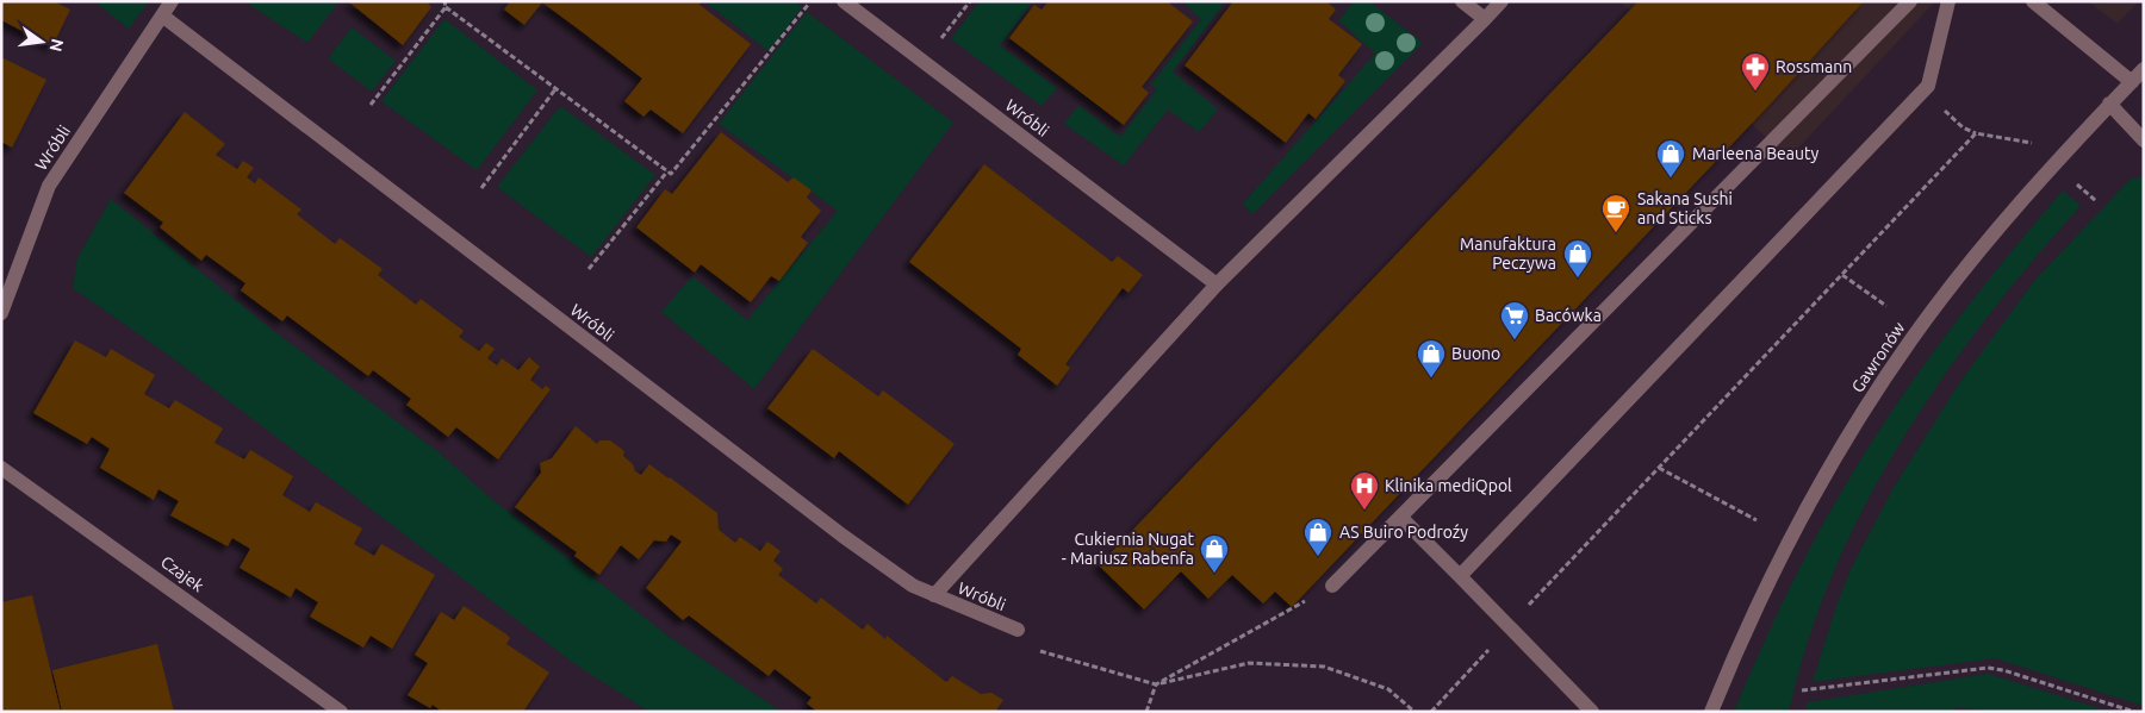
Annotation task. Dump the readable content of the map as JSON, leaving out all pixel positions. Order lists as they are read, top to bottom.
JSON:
{
  "streets": {
    "street": ["Wróbli", "Gawronów", "Czajek"]
  },
  "places": {
    "pharmacy": ["Rossmann"],
    "shop": [
      "Marleena Beauty",
      "Manufaktura Peczywa",
      "Buono",
      "AS Buiro Podroźy",
      "Cukiernia Nugat - Mariusz Rabenfa"
    ],
    "cafe": ["Sakana Sushi and Sticks"],
    "supermarket": ["Bacówka"],
    "hospital": ["Klinika mediQpol"]
  },
  "north": "right"
}
